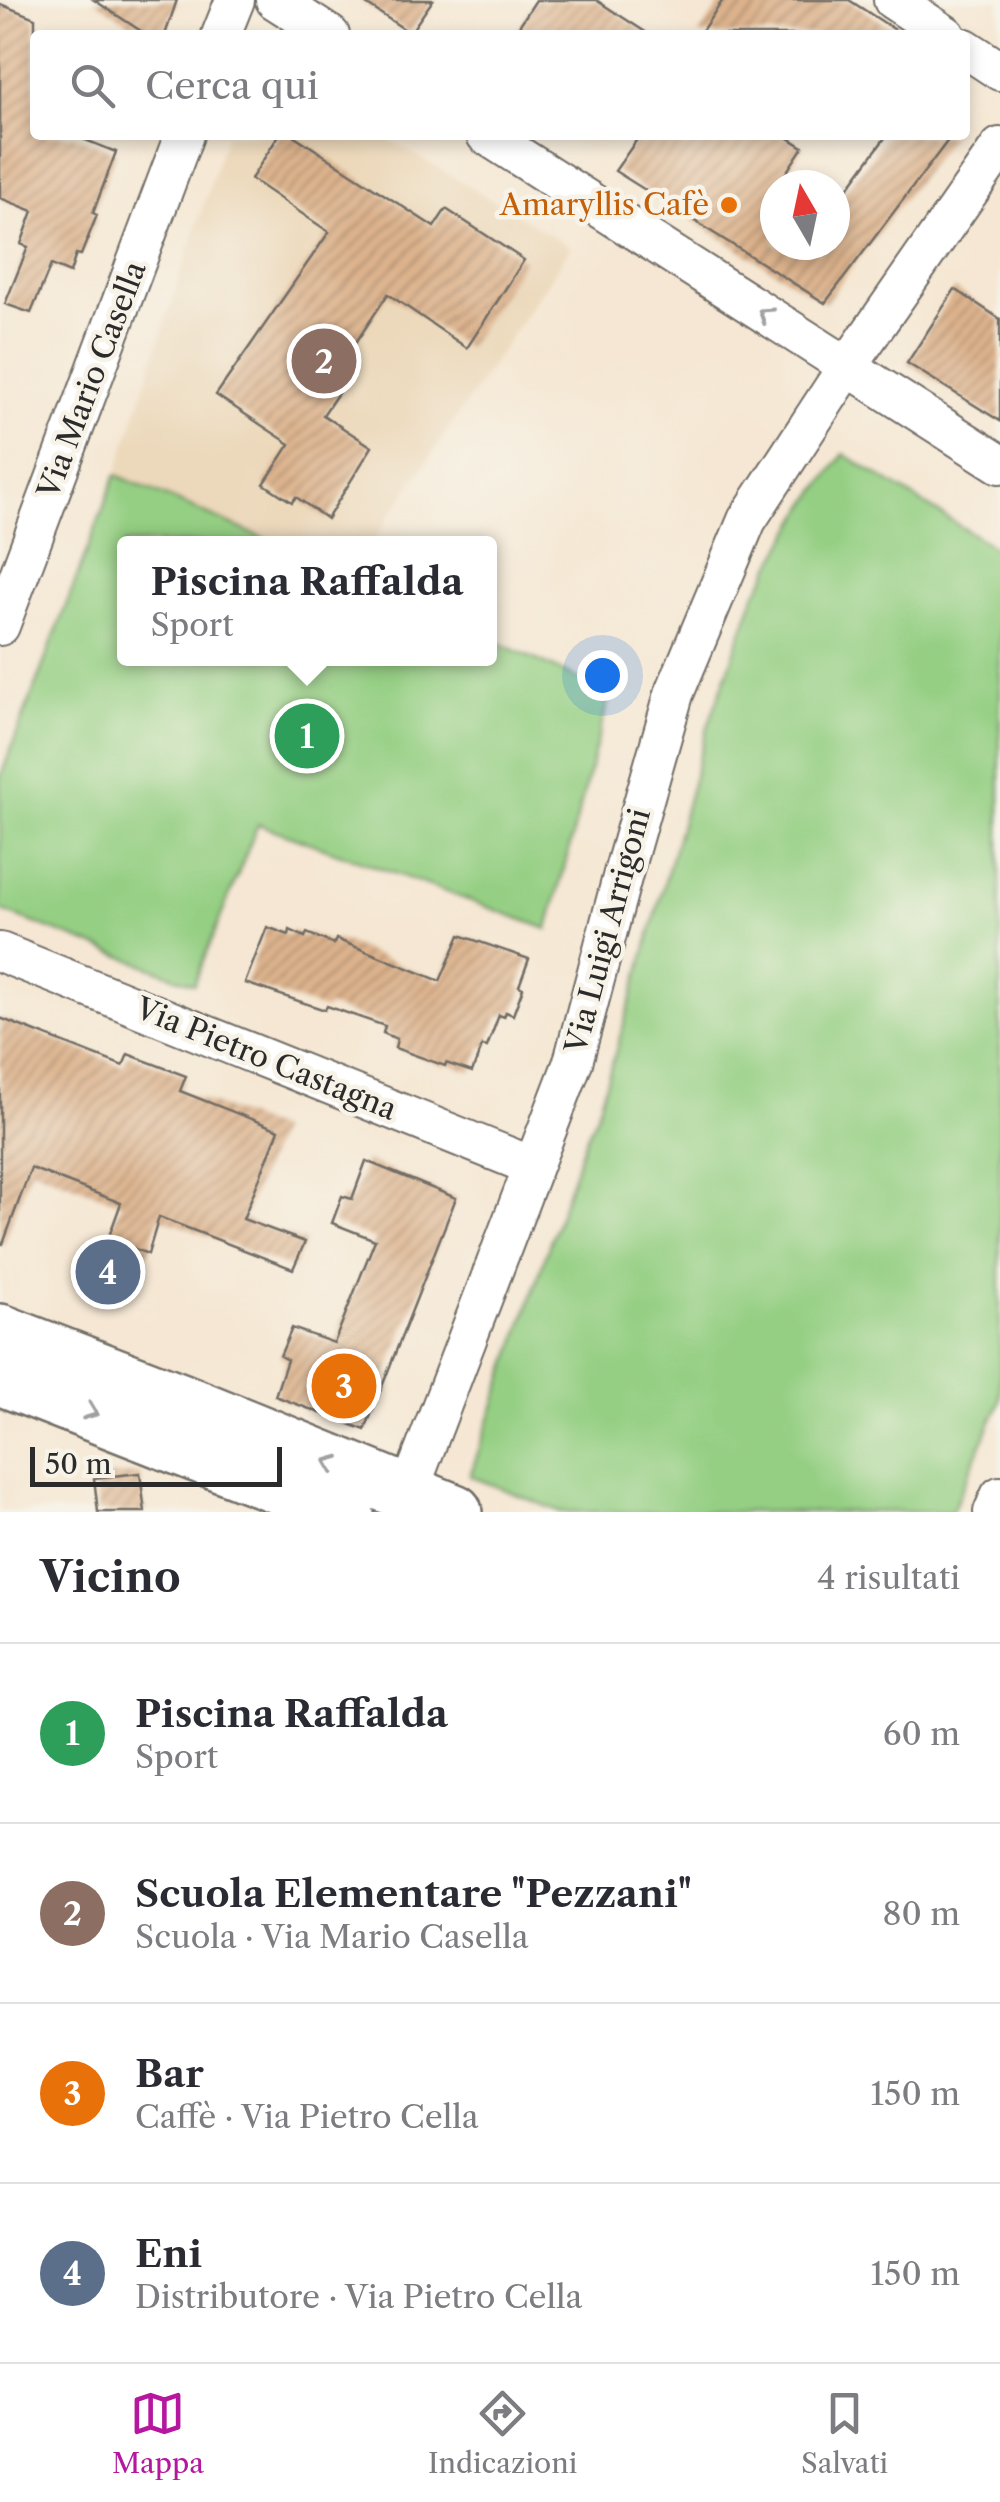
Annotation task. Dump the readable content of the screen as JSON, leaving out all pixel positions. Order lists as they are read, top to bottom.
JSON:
{
  "streets": {
    "street": ["Via Mario Casella", "Via Luigi Arrigoni", "Via Pietro Castagna"]
  },
  "crossings": [
    ["Via Luigi Arrigoni", "Via Pietro Castagna"]
  ],
  "places": ["Amaryllis Cafè"],
  "scale_bar": "50 m",
  "north": "top",
  "page": {
    "search": "Cerca qui",
    "pins": [
      "2",
      "1",
      "4",
      "3"
    ],
    "popup": ["Piscina Raffalda", "Sport"],
    "scale": "50 m",
    "heading": ["Vicino", "4 risultati"],
    "list": [
      {
        "mark": "1",
        "name": "Piscina Raffalda",
        "note": "Sport",
        "value": "60 m"
      },
      {
        "mark": "2",
        "name": "Scuola Elementare \"Pezzani\"",
        "note": "Scuola · Via Mario Casella",
        "value": "80 m"
      },
      {
        "mark": "3",
        "name": "Bar",
        "note": "Caffè · Via Pietro Cella",
        "value": "150 m"
      },
      {
        "mark": "4",
        "name": "Eni",
        "note": "Distributore · Via Pietro Cella",
        "value": "150 m"
      }
    ],
    "nav": ["Mappa", "Indicazioni", "Salvati"]
  }
}
